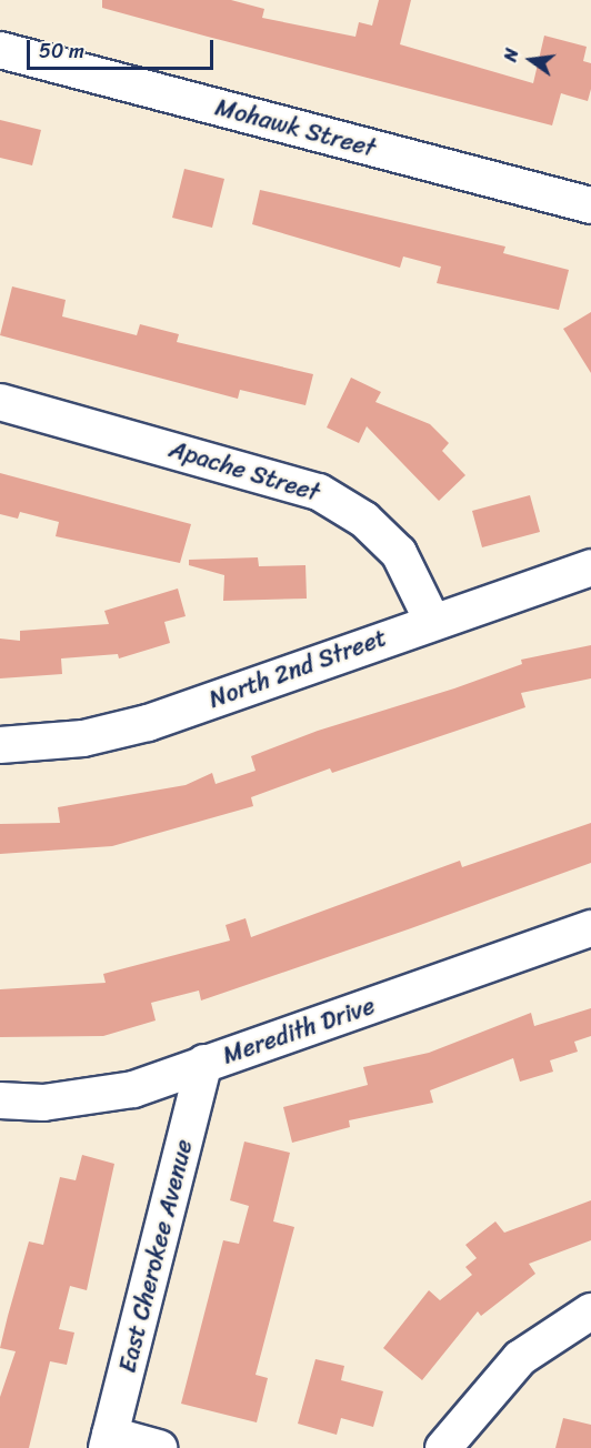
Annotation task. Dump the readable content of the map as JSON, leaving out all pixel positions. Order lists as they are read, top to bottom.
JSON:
{
  "streets": {
    "street": [
      "Mohawk Street",
      "Apache Street",
      "North 2nd Street",
      "Meredith Drive",
      "East Cherokee Avenue"
    ]
  },
  "crossings": [
    ["Apache Street", "North 2nd Street"],
    ["Meredith Drive", "East Cherokee Avenue"]
  ],
  "scale_bar": "50 m",
  "north": "left"
}
